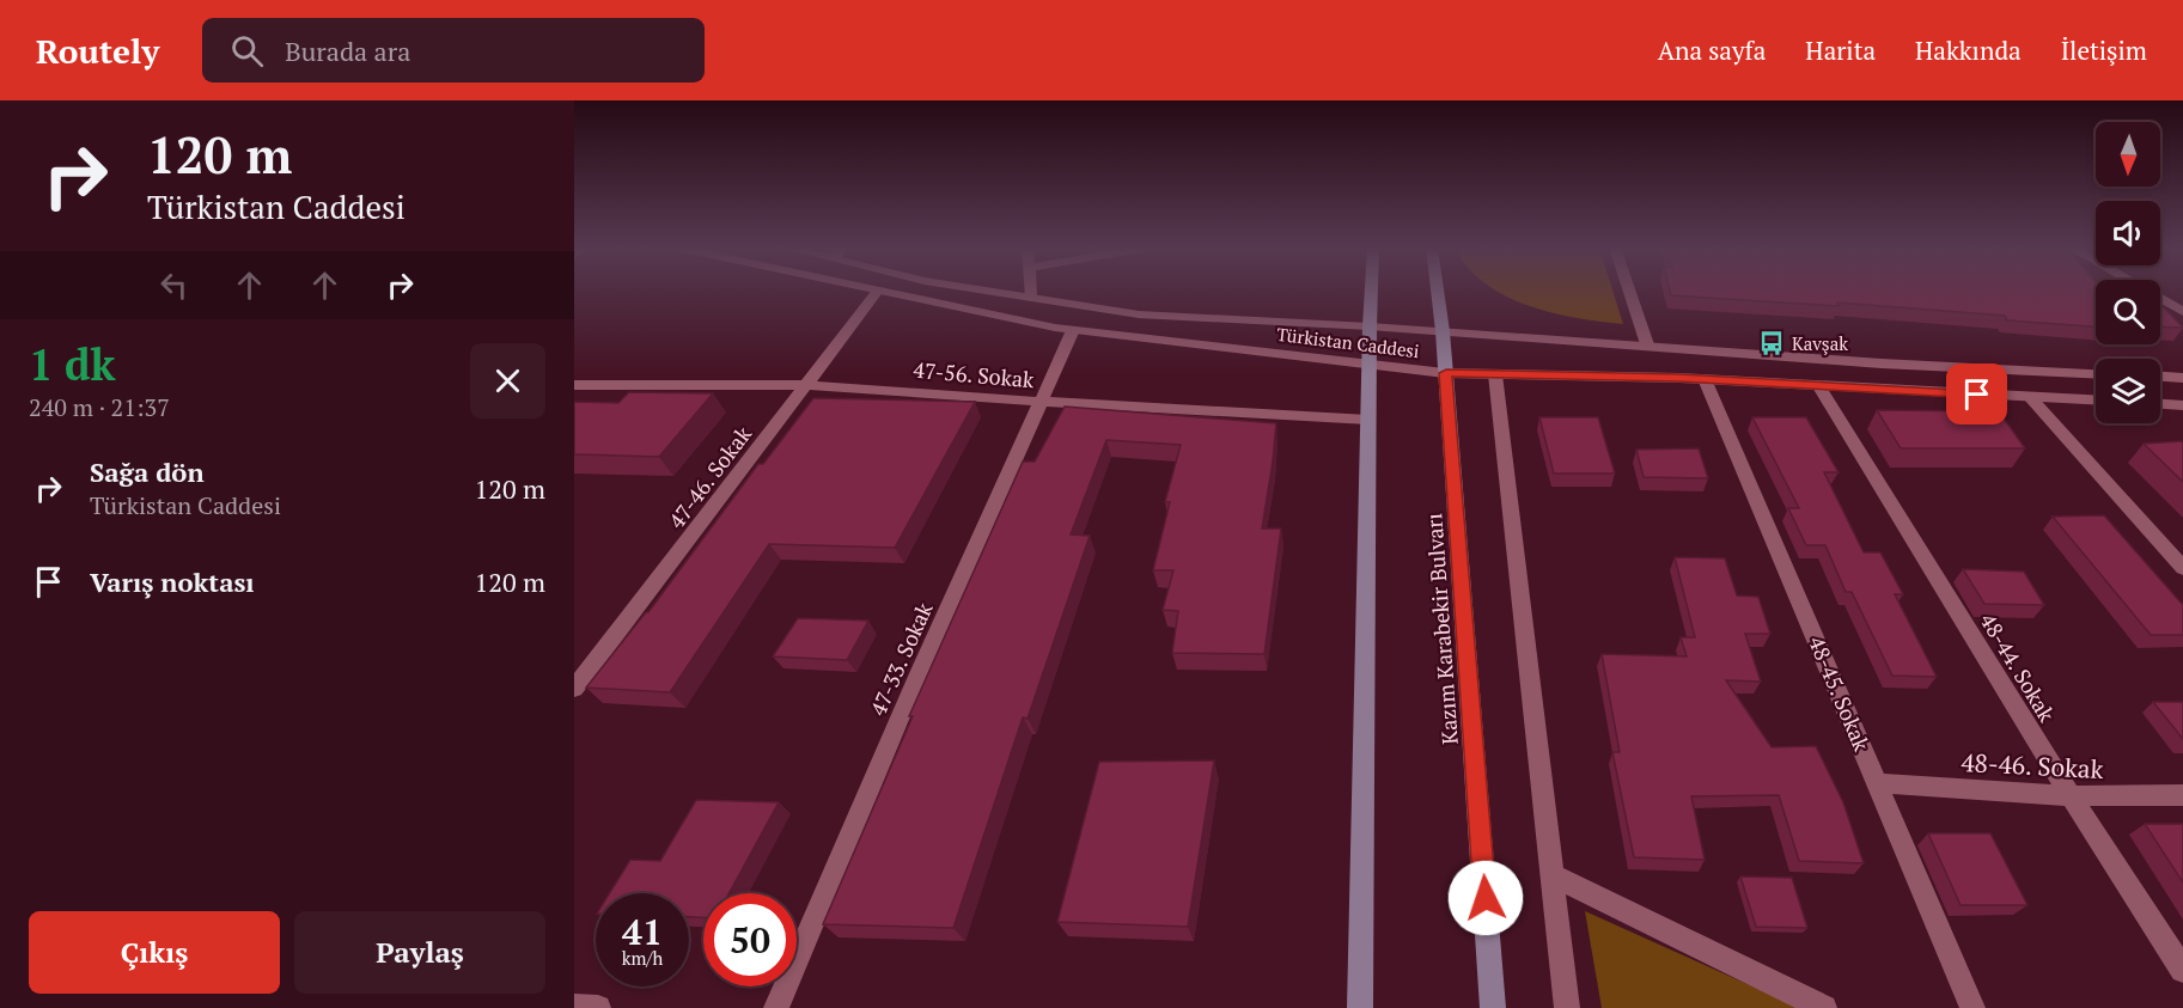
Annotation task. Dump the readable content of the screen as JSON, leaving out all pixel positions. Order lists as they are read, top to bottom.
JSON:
{
  "streets": {
    "main road": ["Kazım Karabekir Bulvarı"],
    "street": [
      "Türkistan Caddesi",
      "47-56. Sokak",
      "47-46. Sokak",
      "47-33. Sokak",
      "48-44. Sokak",
      "48-45. Sokak",
      "48-46. Sokak"
    ]
  },
  "crossings": [
    ["Türkistan Caddesi", "47-46. Sokak"],
    ["Türkistan Caddesi", "Kazım Karabekir Bulvarı"],
    ["Türkistan Caddesi", "47-33. Sokak"],
    ["Türkistan Caddesi", "48-44. Sokak"],
    ["Türkistan Caddesi", "48-45. Sokak"],
    ["47-56. Sokak", "47-46. Sokak"],
    ["47-56. Sokak", "47-33. Sokak"],
    ["48-44. Sokak", "48-46. Sokak"],
    ["48-45. Sokak", "48-46. Sokak"]
  ],
  "places": {
    "bus stop": ["Kavşak"]
  },
  "north": "bottom",
  "page": {
    "header": "Routely",
    "search": "Burada ara",
    "nav": [
      "Ana sayfa",
      "Harita",
      "Hakkında",
      "İletişim"
    ],
    "turn": ["120 m", "Türkistan Caddesi"],
    "heading": ["1 dk", "240 m · 21:37"],
    "list": [
      {
        "name": "Sağa dön",
        "note": "Türkistan Caddesi",
        "value": "120 m"
      },
      {
        "name": "Varış noktası",
        "value": "120 m"
      }
    ],
    "speed": "41 km/h",
    "limit": "50",
    "buttons": ["Çıkış", "Paylaş"]
  }
}
